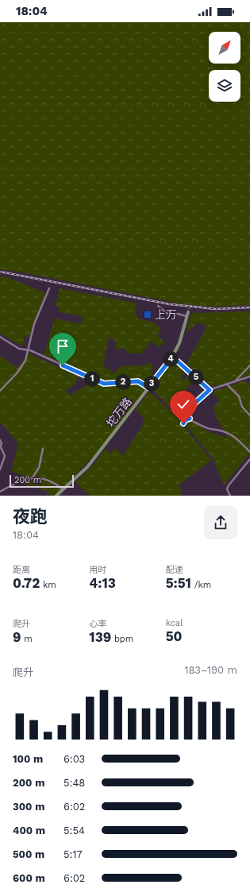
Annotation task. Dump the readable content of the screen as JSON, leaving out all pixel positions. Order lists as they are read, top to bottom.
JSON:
{
  "streets": {
    "main road": ["坨万路"]
  },
  "places": {
    "transit": ["上万"]
  },
  "scale_bar": "200 m",
  "north": "top right",
  "page": {
    "status": "18:04",
    "pins": [
      "4",
      "5",
      "1",
      "2",
      "3"
    ],
    "scale": "200 m",
    "heading": ["夜跑", "18:04"],
    "stats": [
      ["距离", "0.72 km"],
      ["用时", "4:13"],
      ["配速", "5:51 /km"],
      ["爬升", "9 m"],
      ["心率", "139 bpm"],
      ["kcal", "50"]
    ],
    "chart": ["爬升", "183–190 m"],
    "list": [
      {
        "name": "100 m",
        "note": "6:03"
      },
      {
        "name": "200 m",
        "note": "5:48"
      },
      {
        "name": "300 m",
        "note": "6:02"
      },
      {
        "name": "400 m",
        "note": "5:54"
      },
      {
        "name": "500 m",
        "note": "5:17"
      },
      {
        "name": "600 m",
        "note": "6:02"
      }
    ]
  }
}
